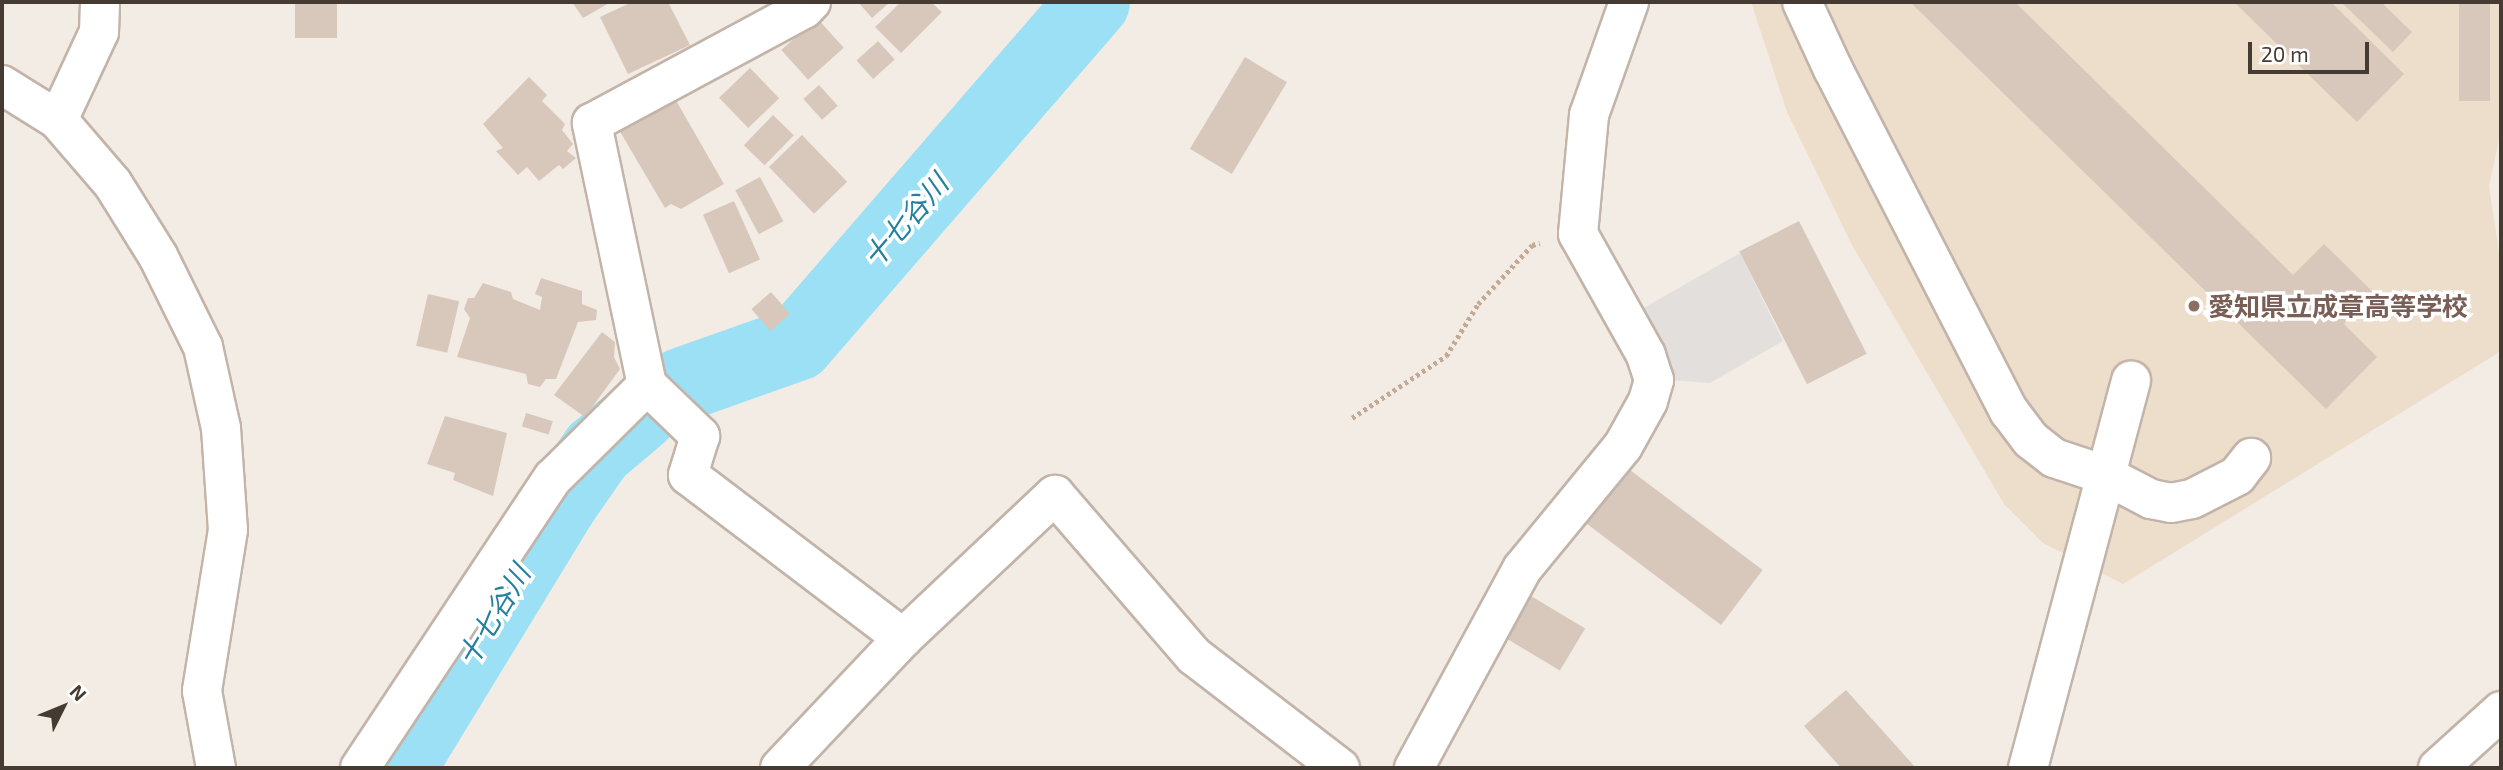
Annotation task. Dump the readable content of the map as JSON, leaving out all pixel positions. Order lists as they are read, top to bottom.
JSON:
{
  "water": ["十七谷川"],
  "places": ["愛知県立成章高等学校"],
  "scale_bar": "20 m",
  "north": "top right"
}
